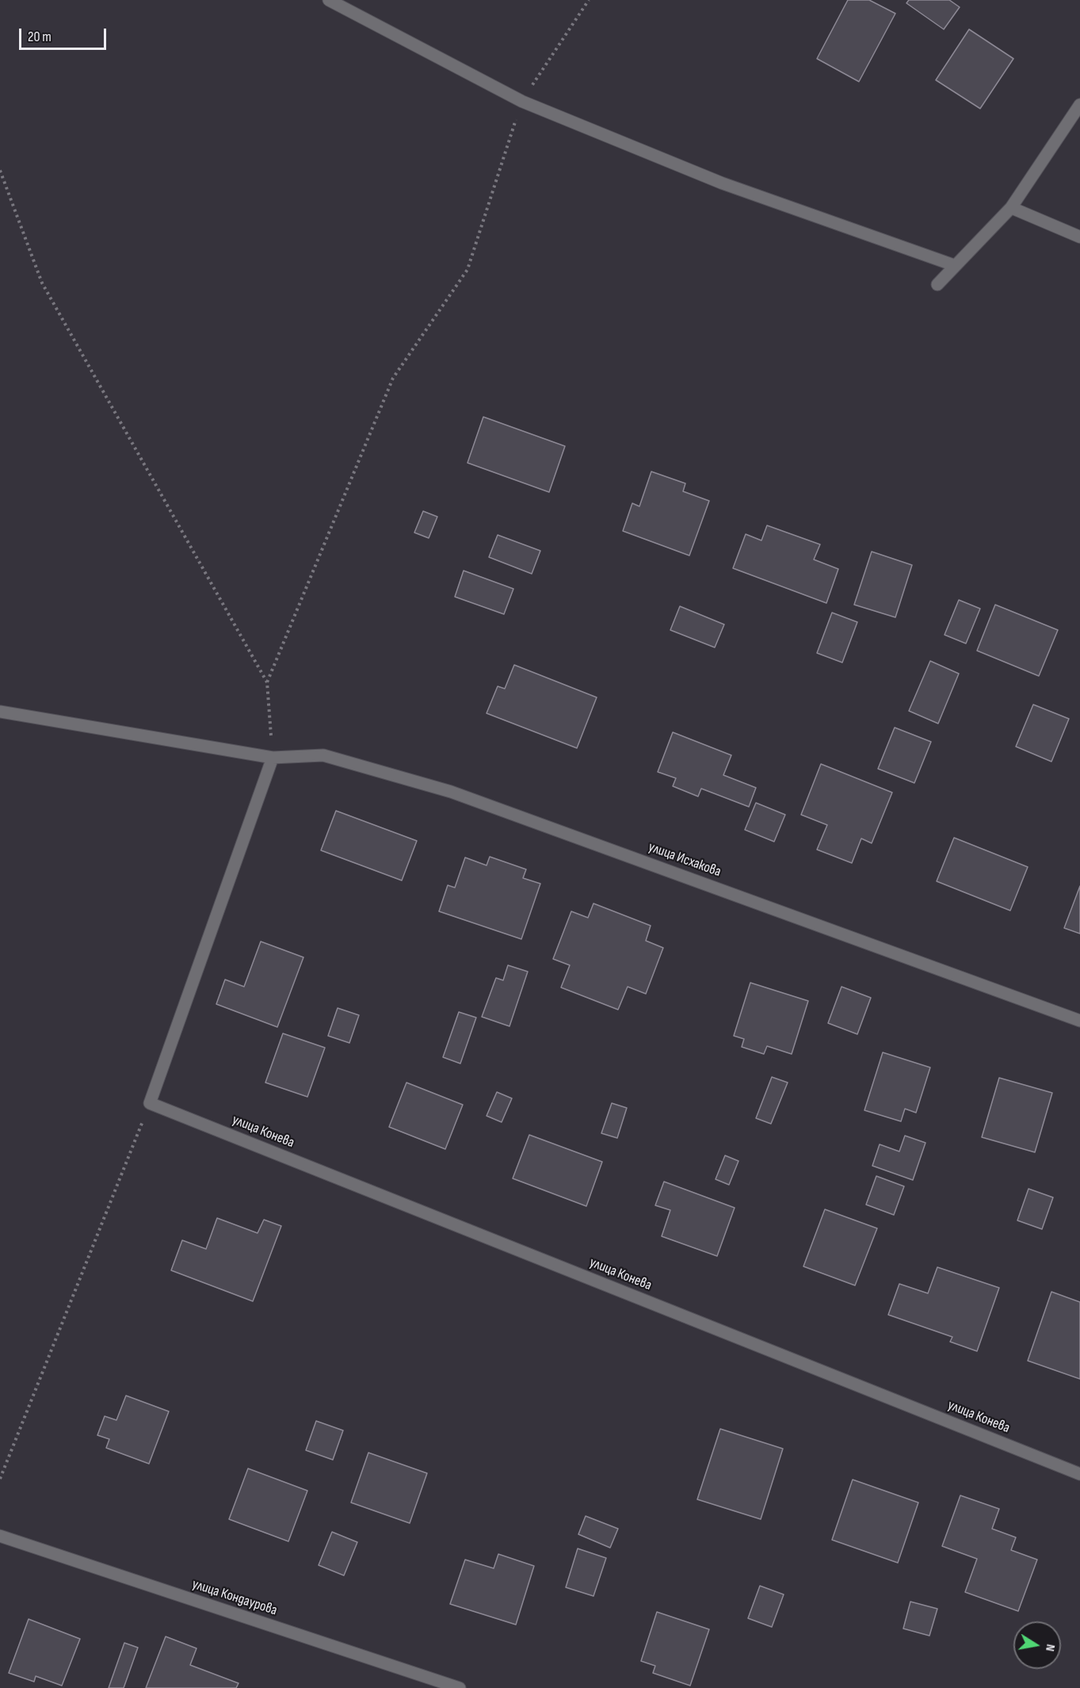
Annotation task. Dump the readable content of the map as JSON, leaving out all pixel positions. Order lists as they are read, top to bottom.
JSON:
{
  "streets": {
    "street": ["улица Исхакова", "улица Конева", "улица Кондаурова"]
  },
  "scale_bar": "20 m",
  "north": "right"
}
